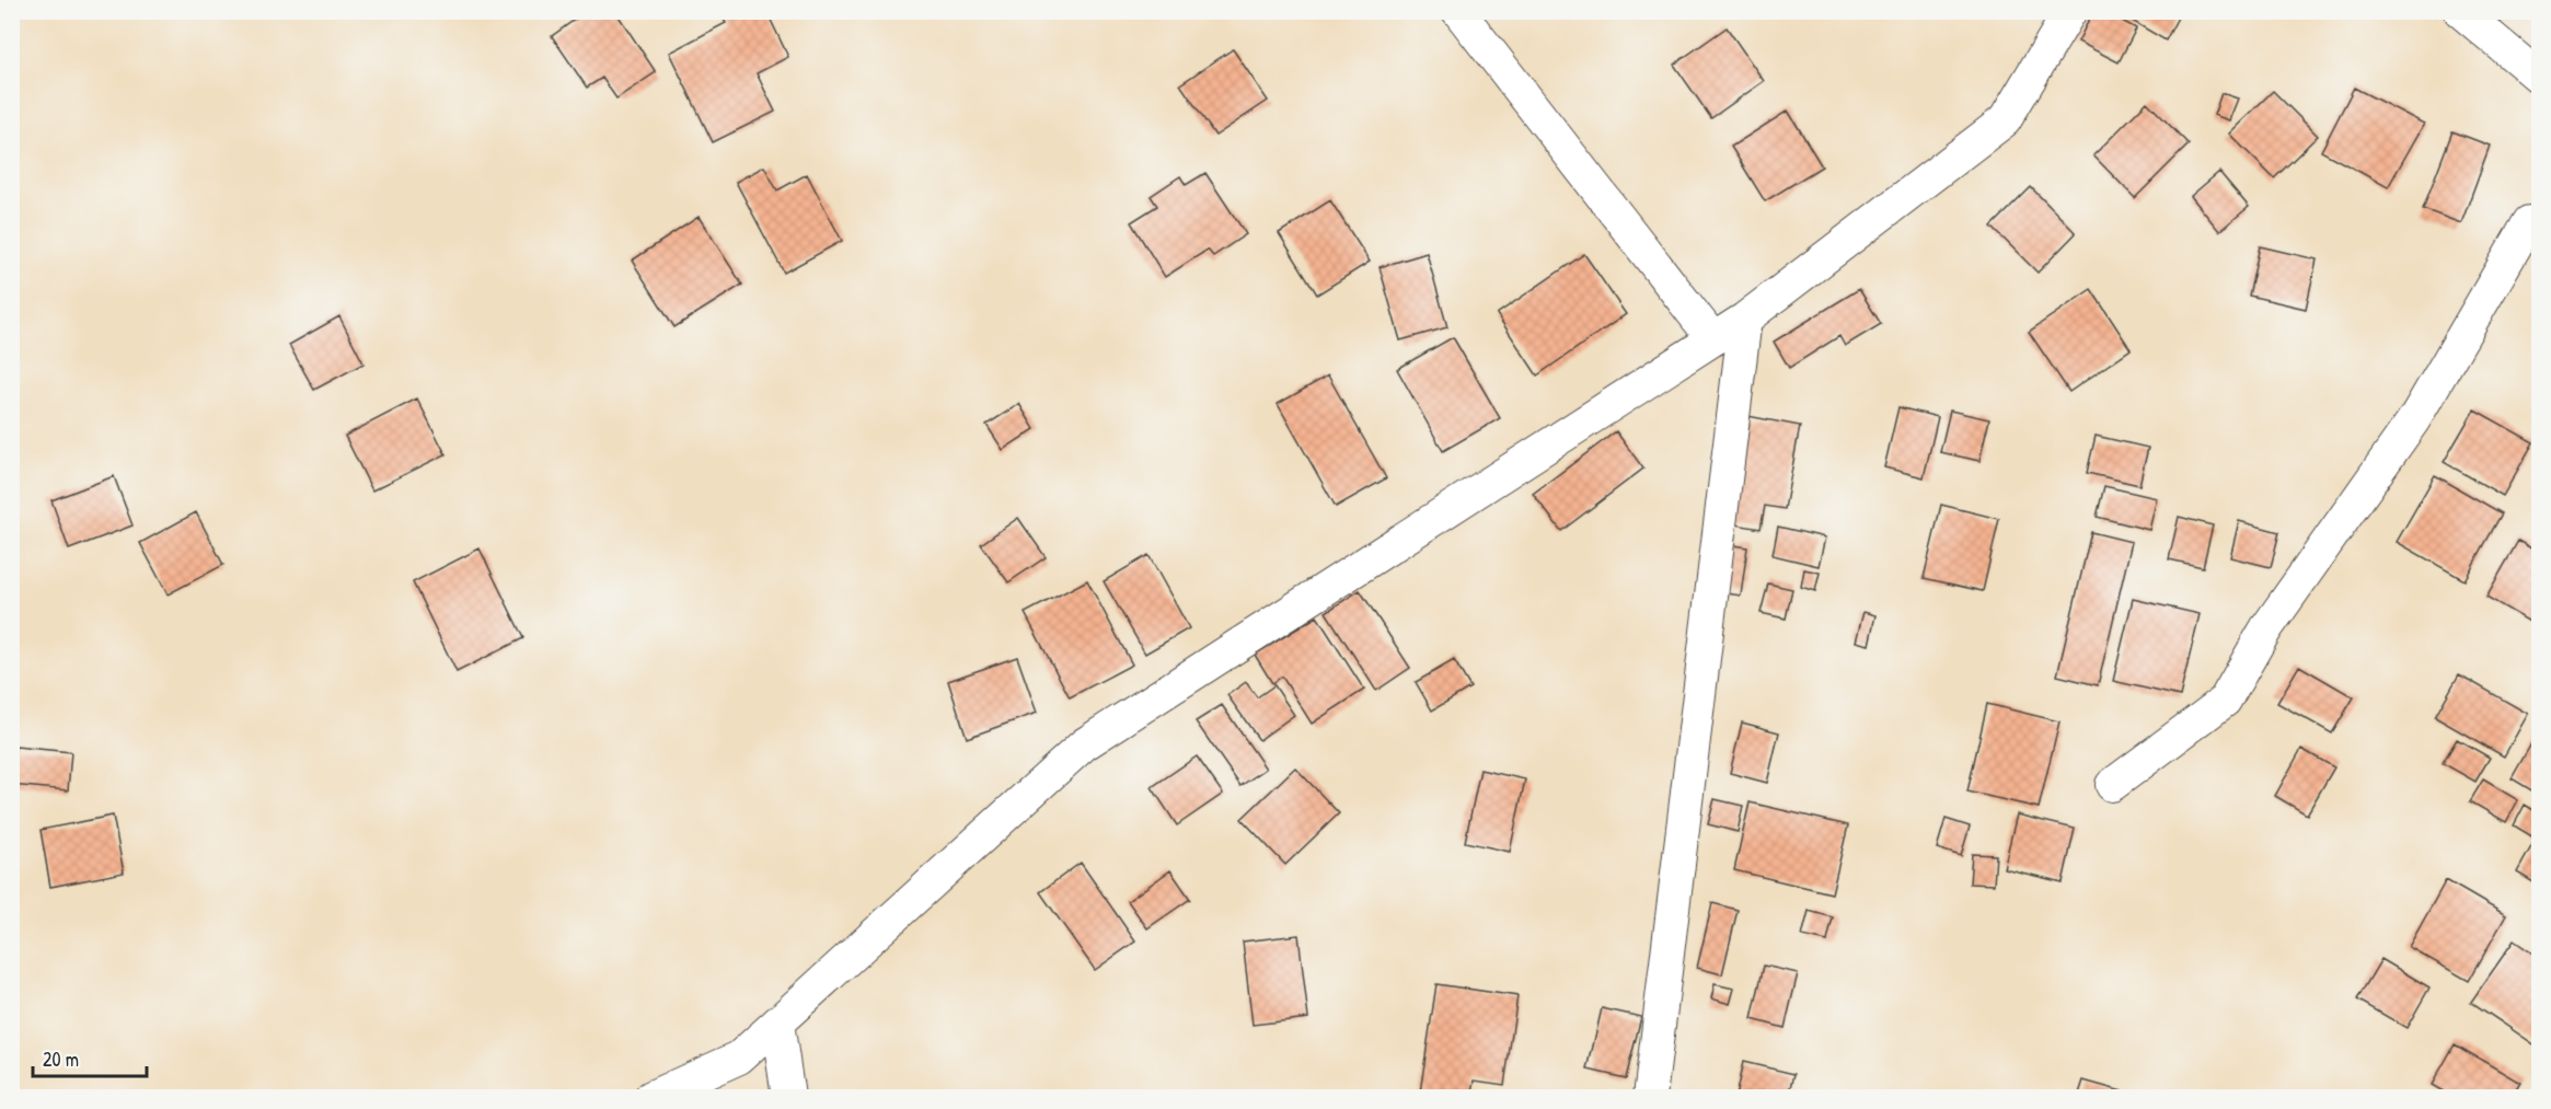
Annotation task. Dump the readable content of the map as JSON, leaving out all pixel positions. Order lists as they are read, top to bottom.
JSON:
{
  "scale_bar": "20 m"
}
